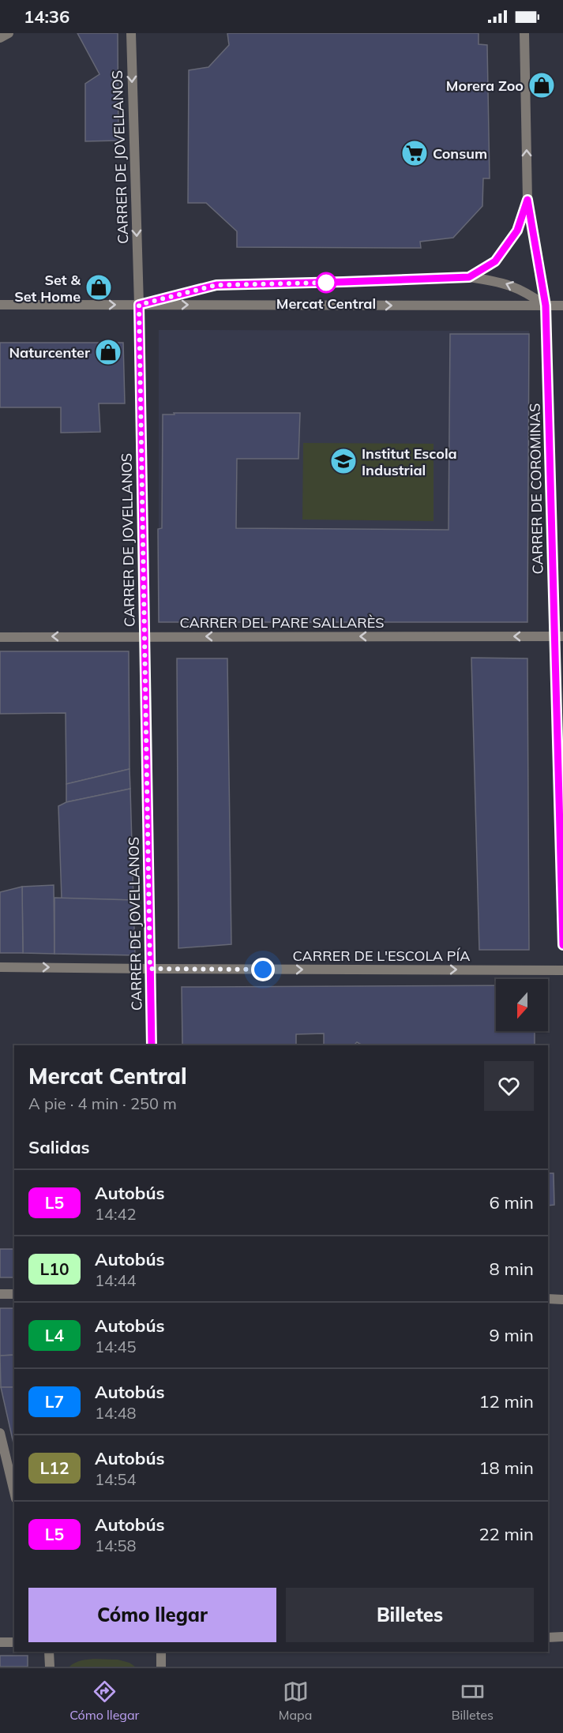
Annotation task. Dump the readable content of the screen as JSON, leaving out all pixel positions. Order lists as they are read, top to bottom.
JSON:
{
  "streets": {
    "street": [
      "CARRER DE JOVELLANOS",
      "CARRER DE COROMINAS",
      "CARRER DEL PARE SALLARÈS",
      "CARRER DE L'ESCOLA PÍA"
    ]
  },
  "crossings": [
    ["CARRER DE JOVELLANOS", "CARRER DEL PARE SALLARÈS"],
    ["CARRER DE JOVELLANOS", "CARRER DE L'ESCOLA PÍA"],
    ["CARRER DE COROMINAS", "CARRER DEL PARE SALLARÈS"]
  ],
  "one_way": ["CARRER DEL PARE SALLARÈS", "CARRER DE L'ESCOLA PÍA"],
  "places": {
    "shop": ["Morera Zoo", "Set & Set Home", "Naturcenter"],
    "supermarket": ["Consum"],
    "other": ["Mercat Central"],
    "school or university": ["Institut Escola Industrial"]
  },
  "lines": ["bus line L5"],
  "north": "bottom",
  "page": {
    "status": "14:36",
    "heading": [
      ["Mercat Central", "A pie · 4 min · 250 m"],
      "Salidas"
    ],
    "list": [
      {
        "mark": "L5",
        "name": "Autobús",
        "note": "14:42",
        "value": "6 min"
      },
      {
        "mark": "L10",
        "name": "Autobús",
        "note": "14:44",
        "value": "8 min"
      },
      {
        "mark": "L4",
        "name": "Autobús",
        "note": "14:45",
        "value": "9 min"
      },
      {
        "mark": "L7",
        "name": "Autobús",
        "note": "14:48",
        "value": "12 min"
      },
      {
        "mark": "L12",
        "name": "Autobús",
        "note": "14:54",
        "value": "18 min"
      },
      {
        "mark": "L5",
        "name": "Autobús",
        "note": "14:58",
        "value": "22 min"
      }
    ],
    "buttons": ["Cómo llegar", "Billetes"],
    "tabs": ["Cómo llegar", "Mapa", "Billetes"]
  }
}
